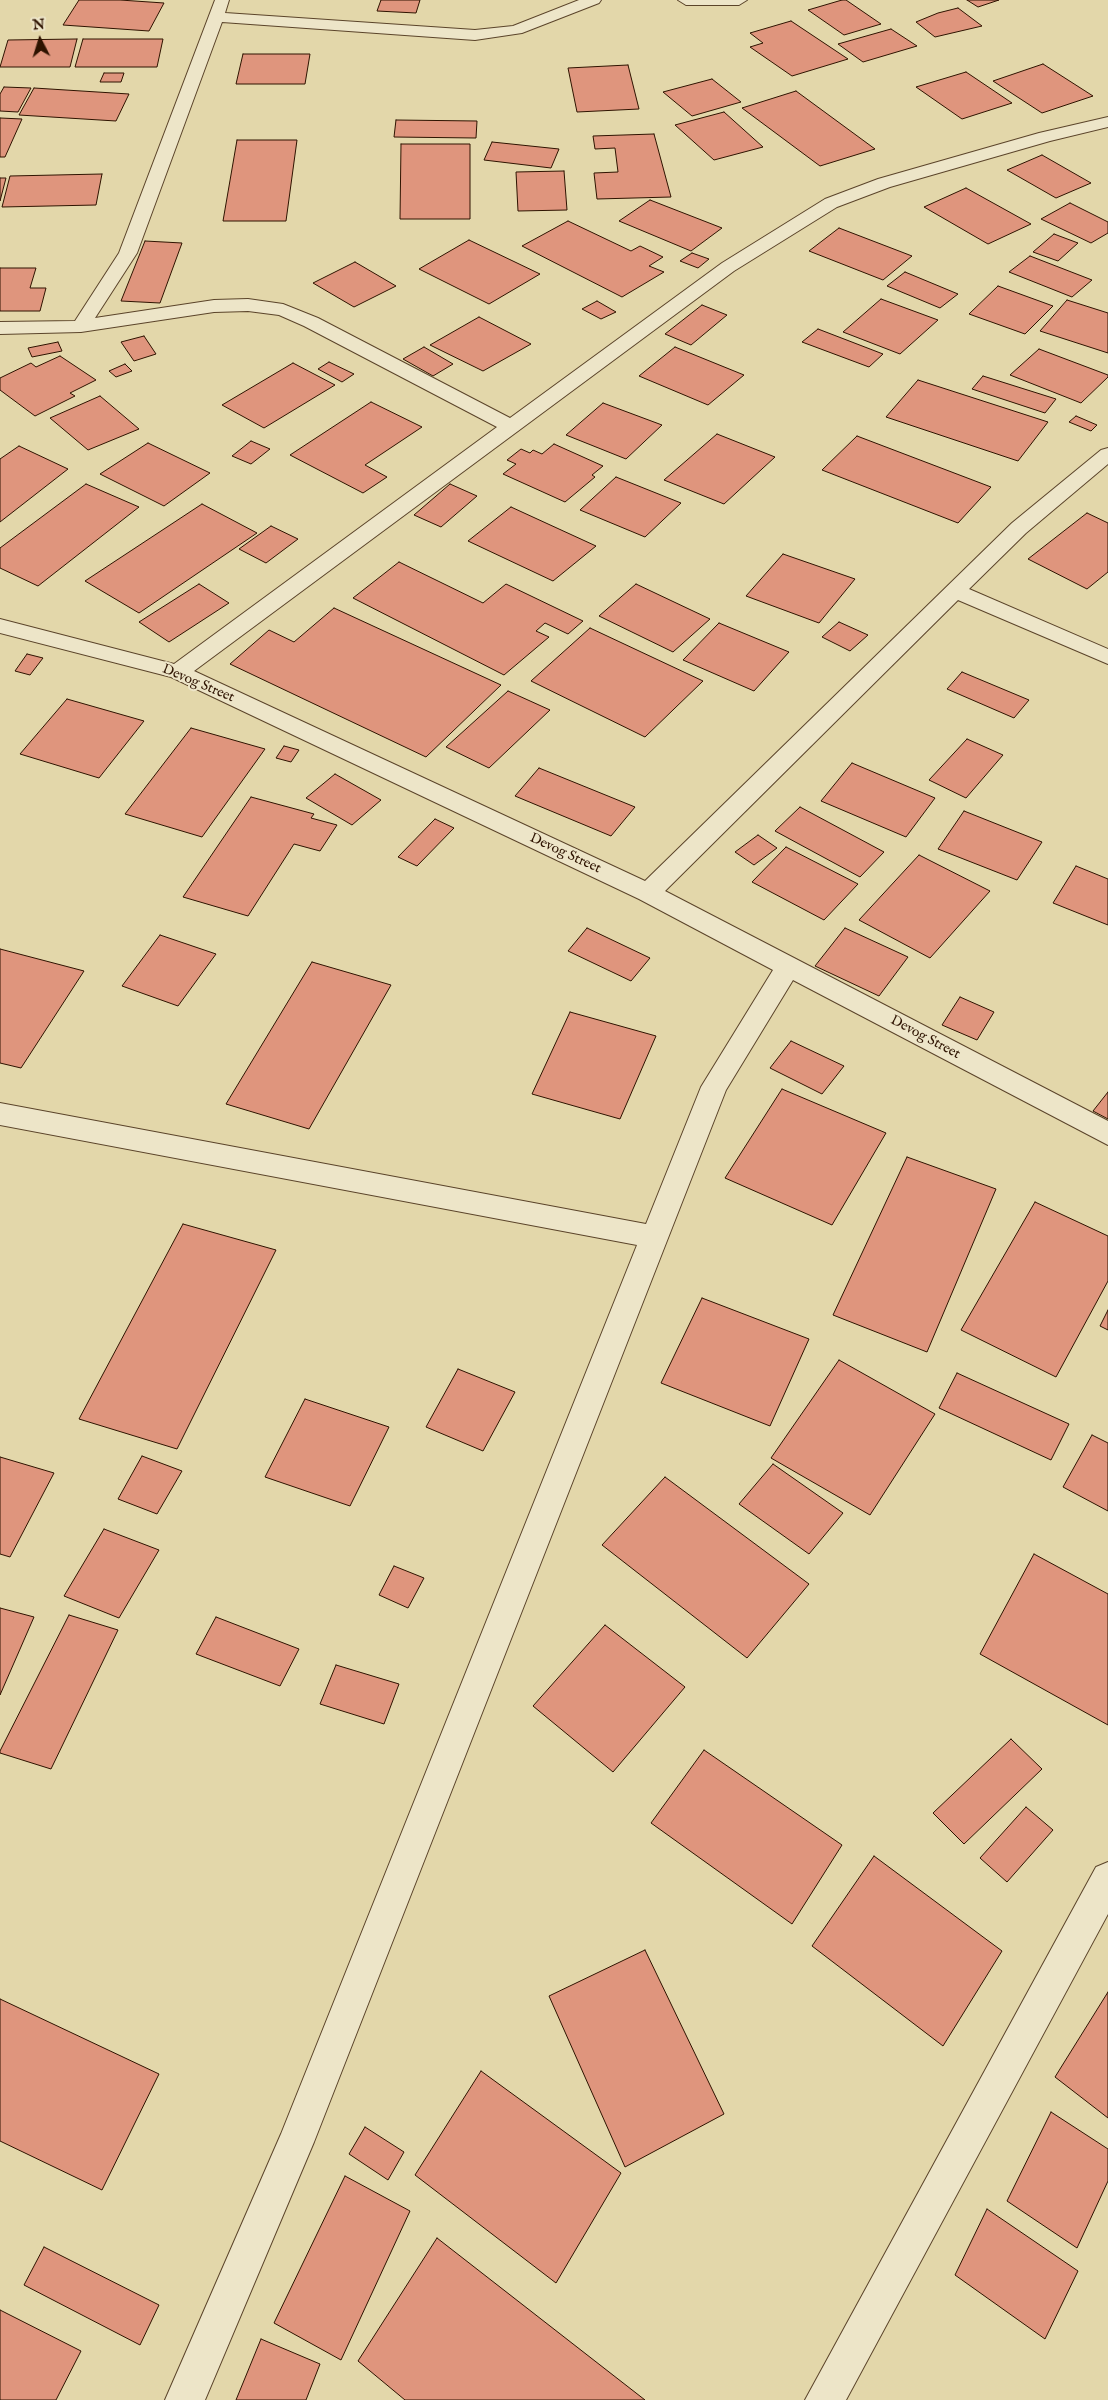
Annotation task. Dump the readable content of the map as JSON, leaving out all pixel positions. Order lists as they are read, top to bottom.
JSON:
{
  "streets": {
    "street": ["Devog Street"]
  },
  "north": "top"
}
